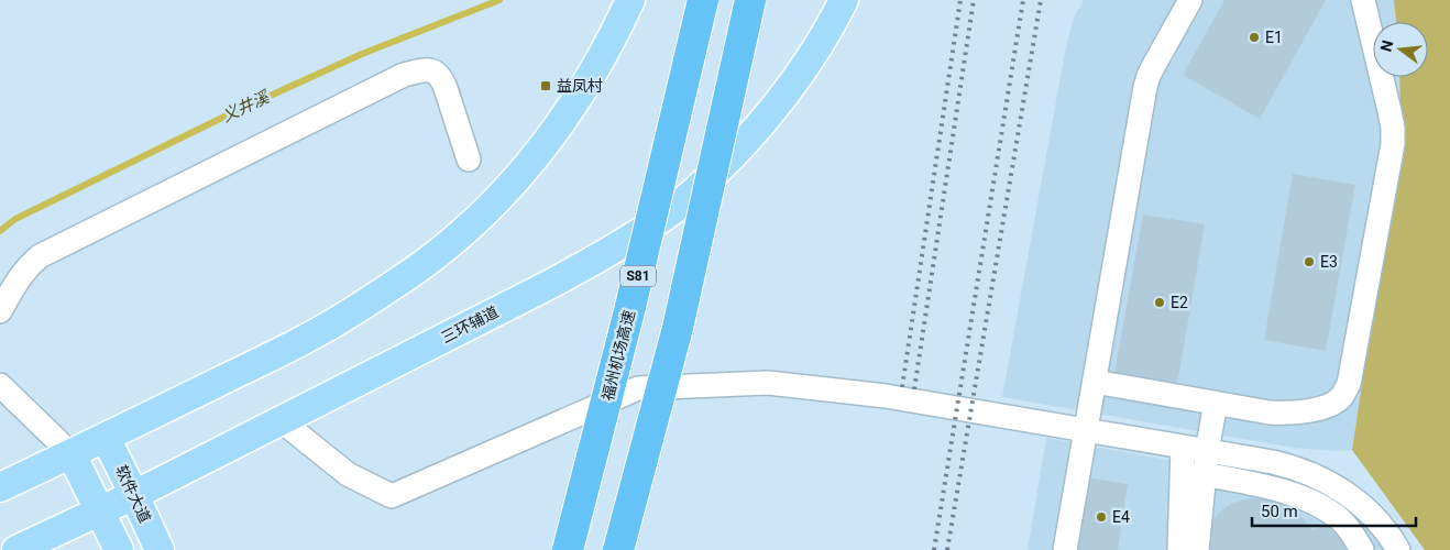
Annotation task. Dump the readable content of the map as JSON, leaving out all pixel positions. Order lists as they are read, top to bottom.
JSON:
{
  "streets": {
    "highway": ["S81", "福州机场高速"],
    "main road": ["三环辅道", "软件大道"]
  },
  "crossings": [
    ["三环辅道", "软件大道"]
  ],
  "water": ["义井溪"],
  "places": {
    "other": [
      "E1",
      "E3",
      "E2",
      "E4"
    ],
    "transit": ["益凤村"]
  },
  "scale_bar": "50 m",
  "north": "left"
}
